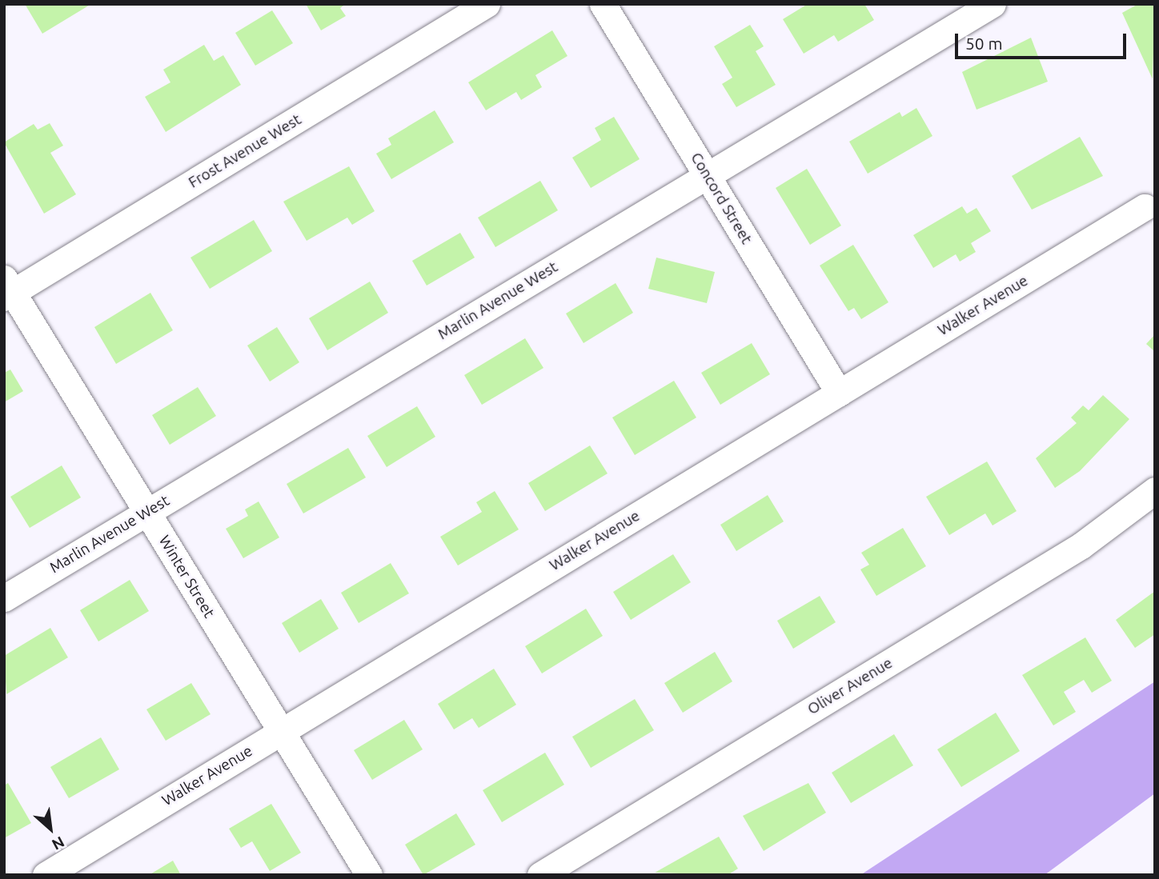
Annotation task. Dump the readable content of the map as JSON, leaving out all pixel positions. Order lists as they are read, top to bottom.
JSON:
{
  "streets": {
    "street": [
      "Frost Avenue West",
      "Concord Street",
      "Marlin Avenue West",
      "Walker Avenue",
      "Winter Street",
      "Oliver Avenue"
    ]
  },
  "crossings": [
    ["Frost Avenue West", "Winter Street"],
    ["Concord Street", "Marlin Avenue West"],
    ["Concord Street", "Walker Avenue"],
    ["Marlin Avenue West", "Winter Street"],
    ["Walker Avenue", "Winter Street"]
  ],
  "scale_bar": "50 m",
  "north": "bottom right"
}
